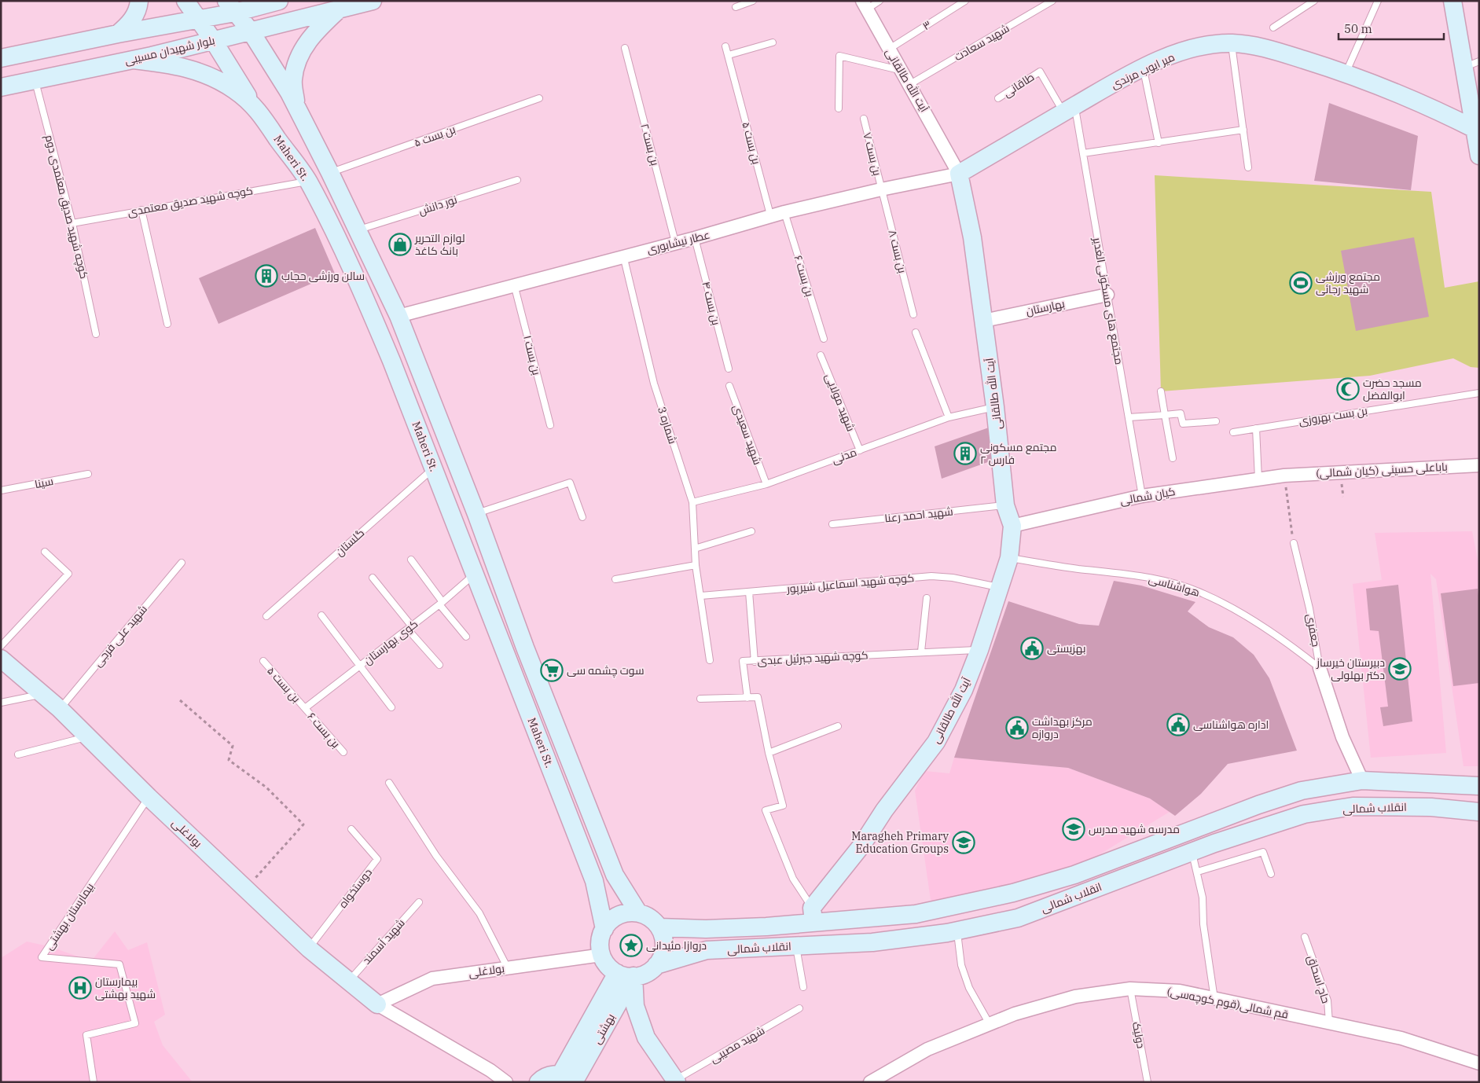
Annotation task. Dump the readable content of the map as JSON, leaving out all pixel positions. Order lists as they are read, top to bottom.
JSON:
{
  "streets": {
    "street": [
      "بلوار شهیدان مسیبی",
      "میر ایوب مرندی",
      "آیت الله طالقانی",
      "Maheri St.",
      "عطار نیشابوری",
      "بهارستان",
      "باباعلی حسینی (کیان شمالی)",
      "کیان شمالی",
      "جعفری",
      "انقلاب شمالی",
      "بولاغلی",
      "قم شمالی(قوم کوچه‌سی)",
      "بهشتی"
    ],
    "lane": [
      "۳",
      "شهید سعادت",
      "طاقانی",
      "بن بست ۵",
      "بن بست ۲",
      "بن بست ۷",
      "کوچه شهید صدیق معتمدی",
      "نور دانش",
      "کوچه شهید صدیق معتمدی دوم",
      "بن بست ۸",
      "بن بست ۶",
      "مجتمع های مسکونی الغدیر",
      "بن بست ۴",
      "بن بست ۱",
      "شهید مولایی",
      "بن بست بهروزی",
      "شماره 3",
      "شهید سعیدی",
      "مدنی",
      "سینا",
      "شهید احمد رعنا",
      "گلستان",
      "کوچه شهید اسماعیل شیرپور",
      "هواشناسی",
      "شهید علی فرجی",
      "کوی بهارستان",
      "کوچه شهید جبرئیل عبدی",
      "دوستخواه",
      "بیمارستان بهشتی",
      "شهید آسمند",
      "حاج اسحاق",
      "دولیک",
      "شهید مصیبی"
    ]
  },
  "crossings": [
    ["۳", "آیت الله طالقانی"],
    ["شهید سعادت", "آیت الله طالقانی"],
    ["بلوار شهیدان مسیبی", "Maheri St."],
    ["بلوار شهیدان مسیبی", "کوچه شهید صدیق معتمدی دوم"],
    ["میر ایوب مرندی", "آیت الله طالقانی"],
    ["میر ایوب مرندی", "طاقانی"],
    ["میر ایوب مرندی", "عطار نیشابوری"],
    ["میر ایوب مرندی", "مجتمع های مسکونی الغدیر"],
    ["آیت الله طالقانی", "عطار نیشابوری"],
    ["آیت الله طالقانی", "بهارستان"],
    ["آیت الله طالقانی", "مدنی"],
    ["آیت الله طالقانی", "کیان شمالی"],
    ["آیت الله طالقانی", "شهید احمد رعنا"],
    ["آیت الله طالقانی", "کوچه شهید اسماعیل شیرپور"],
    ["آیت الله طالقانی", "هواشناسی"],
    ["آیت الله طالقانی", "کوچه شهید جبرئیل عبدی"],
    ["آیت الله طالقانی", "انقلاب شمالی"],
    ["طاقانی", "مجتمع های مسکونی الغدیر"],
    ["بن بست ۵", "Maheri St."],
    ["بن بست ۵", "عطار نیشابوری"],
    ["بن بست ۵", "بن بست ۶"],
    ["بن بست ۵", "کوی بهارستان"],
    ["بن بست ۲", "عطار نیشابوری"],
    ["بن بست ۷", "عطار نیشابوری"],
    ["بن بست ۷", "بن بست ۸"],
    ["Maheri St.", "کوچه شهید صدیق معتمدی"],
    ["Maheri St.", "نور دانش"],
    ["Maheri St.", "عطار نیشابوری"],
    ["Maheri St.", "گلستان"],
    ["Maheri St.", "کوی بهارستان"],
    ["Maheri St.", "انقلاب شمالی"],
    ["Maheri St.", "بولاغلی"],
    ["Maheri St.", "بهشتی"],
    ["کوچه شهید صدیق معتمدی", "کوچه شهید صدیق معتمدی دوم"],
    ["عطار نیشابوری", "بن بست ۸"],
    ["عطار نیشابوری", "بن بست ۶"],
    ["عطار نیشابوری", "بن بست ۴"],
    ["عطار نیشابوری", "بن بست ۱"],
    ["عطار نیشابوری", "شماره 3"],
    ["بن بست ۶", "کوی بهارستان"],
    ["مجتمع های مسکونی الغدیر", "بهارستان"],
    ["مجتمع های مسکونی الغدیر", "کیان شمالی"],
    ["شهید مولایی", "مدنی"],
    ["شماره 3", "مدنی"],
    ["شماره 3", "کوچه شهید اسماعیل شیرپور"],
    ["شهید سعیدی", "مدنی"],
    ["باباعلی حسینی (کیان شمالی)", "کیان شمالی"],
    ["هواشناسی", "جعفری"],
    ["جعفری", "انقلاب شمالی"],
    ["شهید علی فرجی", "بولاغلی"],
    ["انقلاب شمالی", "بولاغلی"],
    ["انقلاب شمالی", "بهشتی"],
    ["بولاغلی", "دوستخواه"],
    ["بولاغلی", "بیمارستان بهشتی"],
    ["بولاغلی", "شهید آسمند"],
    ["بولاغلی", "بهشتی"],
    ["حاج اسحاق", "قم شمالی(قوم کوچه‌سی)"],
    ["قم شمالی(قوم کوچه‌سی)", "دولیک"]
  ],
  "places": {
    "shop": ["لوازم التحریر بانک کاغذ"],
    "building": ["سالن ورزشی حجاب", "مجتمع مسکونی فارس ۲"],
    "sports": ["مجتمع ورزشی شهید رجائی"],
    "mosque": ["مسجد حضرت ابوالفضل"],
    "public building": ["بهزیستی", "اداره هواشناسی", "مرکز بهداشت دروازه"],
    "school or university": ["دبیرستان خیرساز دکتر بهلولی", "مدرسه شهید مدرس", "Maragheh Primary Education Groups"],
    "supermarket": ["سوت چشمه سی"],
    "place": ["دروازا مئیدانی"],
    "hospital": ["بیمارستان شهید بهشتی"]
  },
  "scale_bar": "50 m"
}
